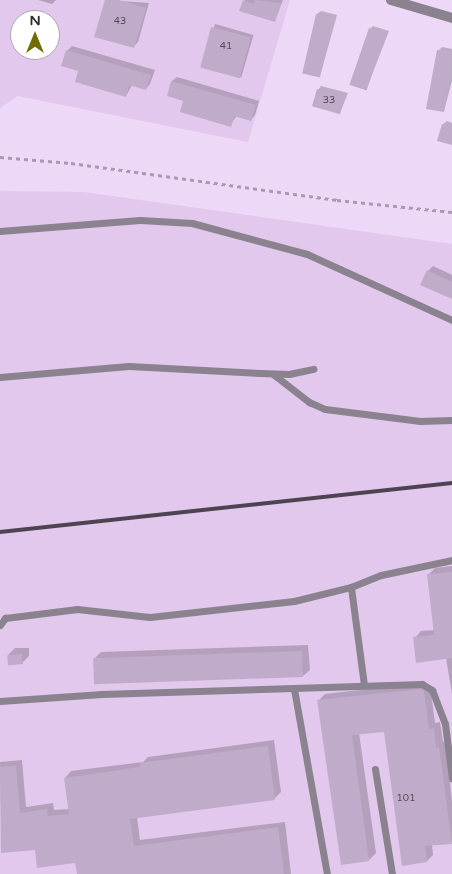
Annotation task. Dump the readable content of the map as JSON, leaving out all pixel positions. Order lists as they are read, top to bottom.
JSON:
{
  "house_numbers": [
    "43",
    "41",
    "33",
    "101"
  ],
  "north": "top"
}
